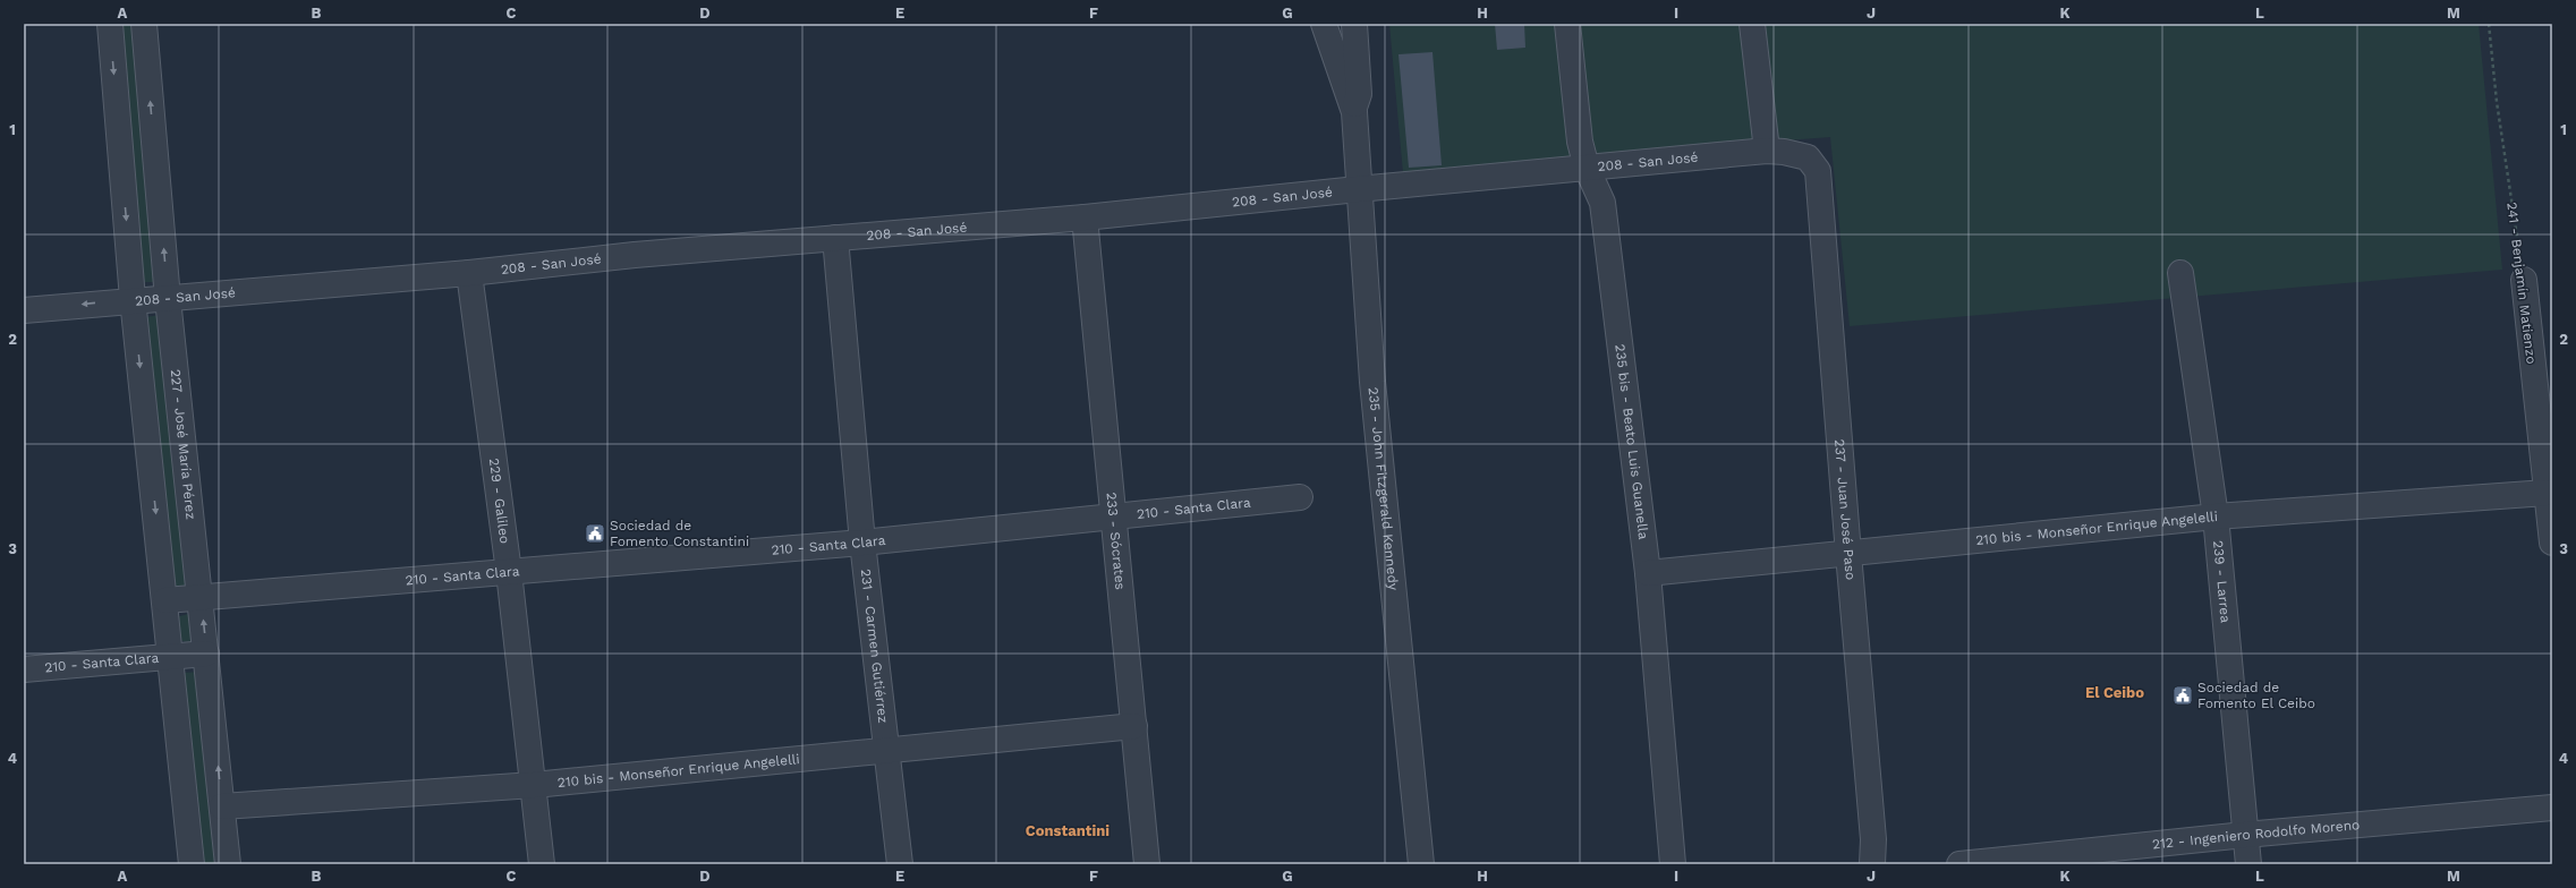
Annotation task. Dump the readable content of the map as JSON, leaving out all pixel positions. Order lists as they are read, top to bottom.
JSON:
{
  "streets": {
    "street": [
      "208 - San José",
      "241 - Benjamín Matienzo",
      "235 bis - Beato Luis Guanella",
      "227 - José María Pérez",
      "235 - John Fitzgerald Kennedy",
      "229 - Galileo",
      "210 - Santa Clara",
      "237 - Juan José Paso",
      "210 bis - Monseñor Enrique Angelelli",
      "233 - Sócrates",
      "239 - Larrea",
      "231 - Carmen Gutiérrez",
      "212 - Ingeniero Rodolfo Moreno"
    ]
  },
  "crossings": [
    ["208 - San José", "235 bis - Beato Luis Guanella"],
    ["208 - San José", "227 - José María Pérez"],
    ["208 - San José", "235 - John Fitzgerald Kennedy"],
    ["208 - San José", "229 - Galileo"],
    ["208 - San José", "237 - Juan José Paso"],
    ["208 - San José", "233 - Sócrates"],
    ["208 - San José", "231 - Carmen Gutiérrez"],
    ["241 - Benjamín Matienzo", "210 bis - Monseñor Enrique Angelelli"],
    ["235 bis - Beato Luis Guanella", "210 bis - Monseñor Enrique Angelelli"],
    ["227 - José María Pérez", "210 - Santa Clara"],
    ["227 - José María Pérez", "210 bis - Monseñor Enrique Angelelli"],
    ["229 - Galileo", "210 - Santa Clara"],
    ["229 - Galileo", "210 bis - Monseñor Enrique Angelelli"],
    ["210 - Santa Clara", "233 - Sócrates"],
    ["210 - Santa Clara", "231 - Carmen Gutiérrez"],
    ["237 - Juan José Paso", "210 bis - Monseñor Enrique Angelelli"],
    ["210 bis - Monseñor Enrique Angelelli", "233 - Sócrates"],
    ["210 bis - Monseñor Enrique Angelelli", "239 - Larrea"],
    ["210 bis - Monseñor Enrique Angelelli", "231 - Carmen Gutiérrez"],
    ["239 - Larrea", "212 - Ingeniero Rodolfo Moreno"]
  ],
  "districts": ["El Ceibo", "Constantini"],
  "places": {
    "public building": ["Sociedad de Fomento Constantini", "Sociedad de Fomento El Ceibo"]
  },
  "grid": {
    "columns": [
      "A",
      "B",
      "C",
      "D",
      "E",
      "F",
      "G",
      "H",
      "I",
      "J",
      "K",
      "L",
      "M"
    ],
    "rows": [
      "1",
      "2",
      "3",
      "4"
    ]
  }
}
